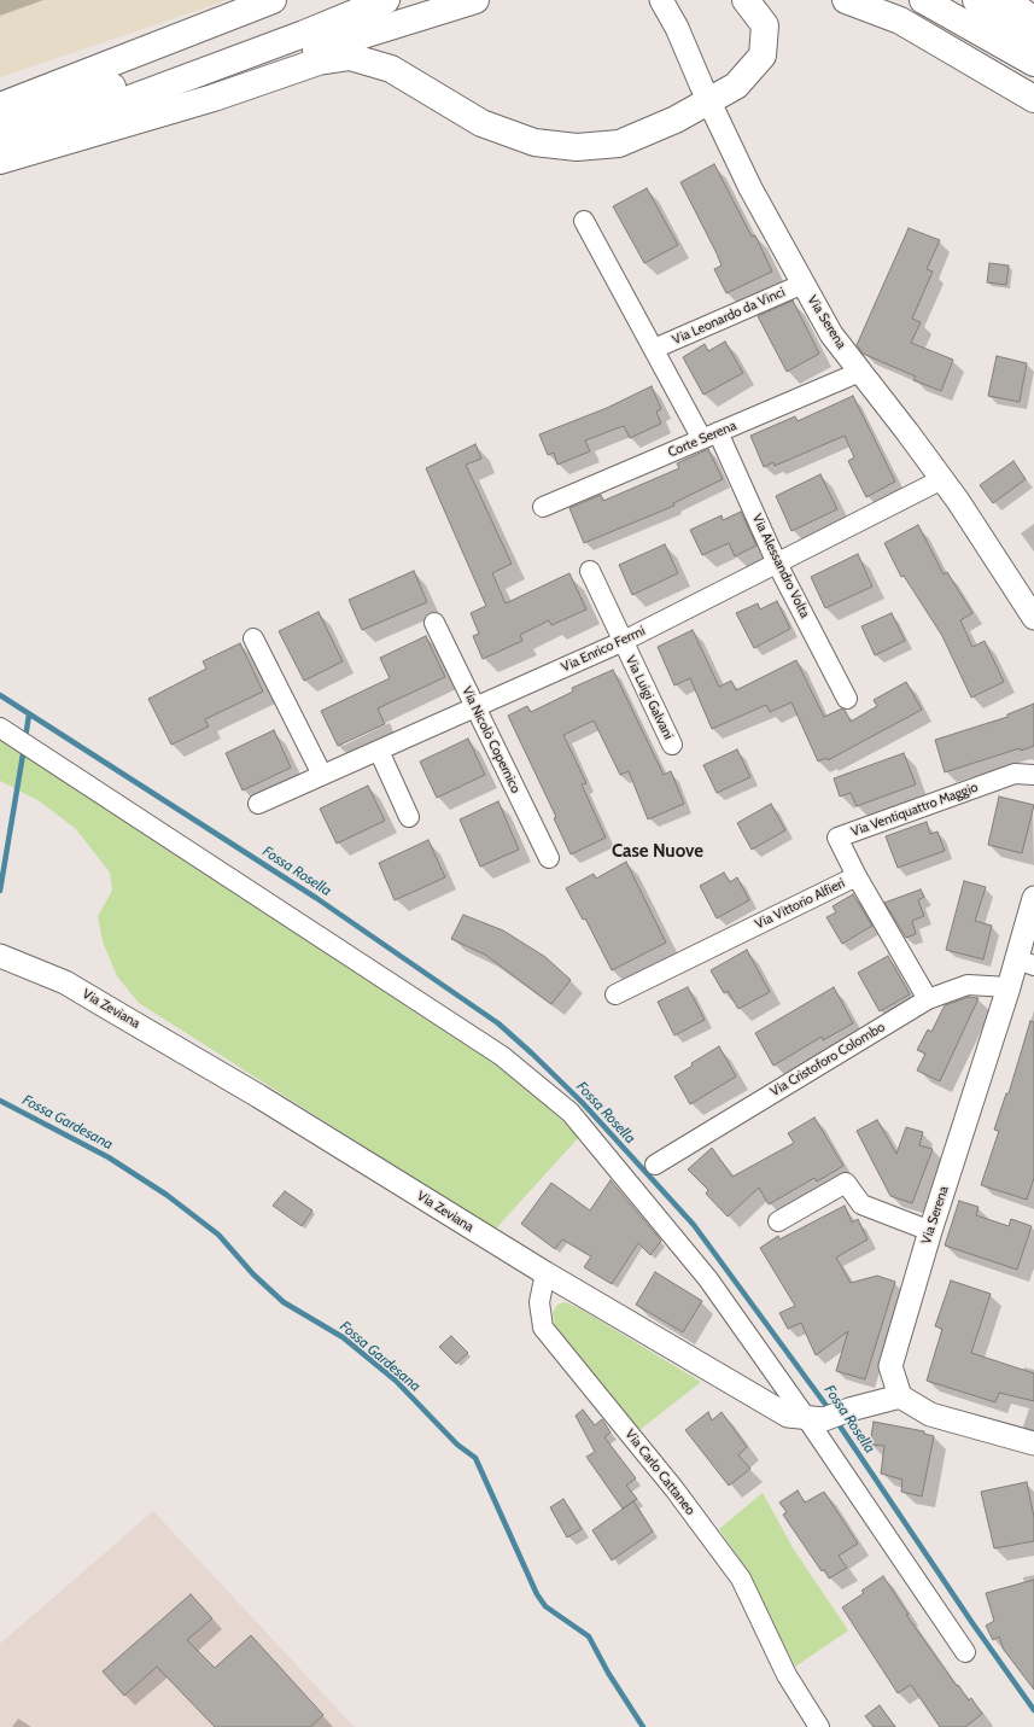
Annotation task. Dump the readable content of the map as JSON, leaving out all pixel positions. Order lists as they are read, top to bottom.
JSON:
{
  "streets": {
    "street": [
      "Via Leonardo da Vinci",
      "Via Serena",
      "Corte Serena",
      "Via Alessandro Volta",
      "Via Enrico Fermi",
      "Via Luigi Galvani",
      "Via Nicolò Copernico",
      "Via Ventiquattro Maggio",
      "Via Vittorio Alfieri",
      "Via Zeviana",
      "Via Cristoforo Colombo",
      "Via Carlo Cattaneo"
    ]
  },
  "crossings": [
    ["Via Leonardo da Vinci", "Via Serena"],
    ["Via Leonardo da Vinci", "Via Alessandro Volta"],
    ["Via Serena", "Corte Serena"],
    ["Via Serena", "Via Enrico Fermi"],
    ["Via Serena", "Via Cristoforo Colombo"],
    ["Corte Serena", "Via Alessandro Volta"],
    ["Via Alessandro Volta", "Via Enrico Fermi"],
    ["Via Enrico Fermi", "Via Luigi Galvani"],
    ["Via Enrico Fermi", "Via Nicolò Copernico"],
    ["Via Ventiquattro Maggio", "Via Vittorio Alfieri"],
    ["Via Vittorio Alfieri", "Via Cristoforo Colombo"],
    ["Via Zeviana", "Via Carlo Cattaneo"]
  ],
  "districts": ["Case Nuove"],
  "water": ["Fossa Rosella", "Fossa Gardesana"]
}
